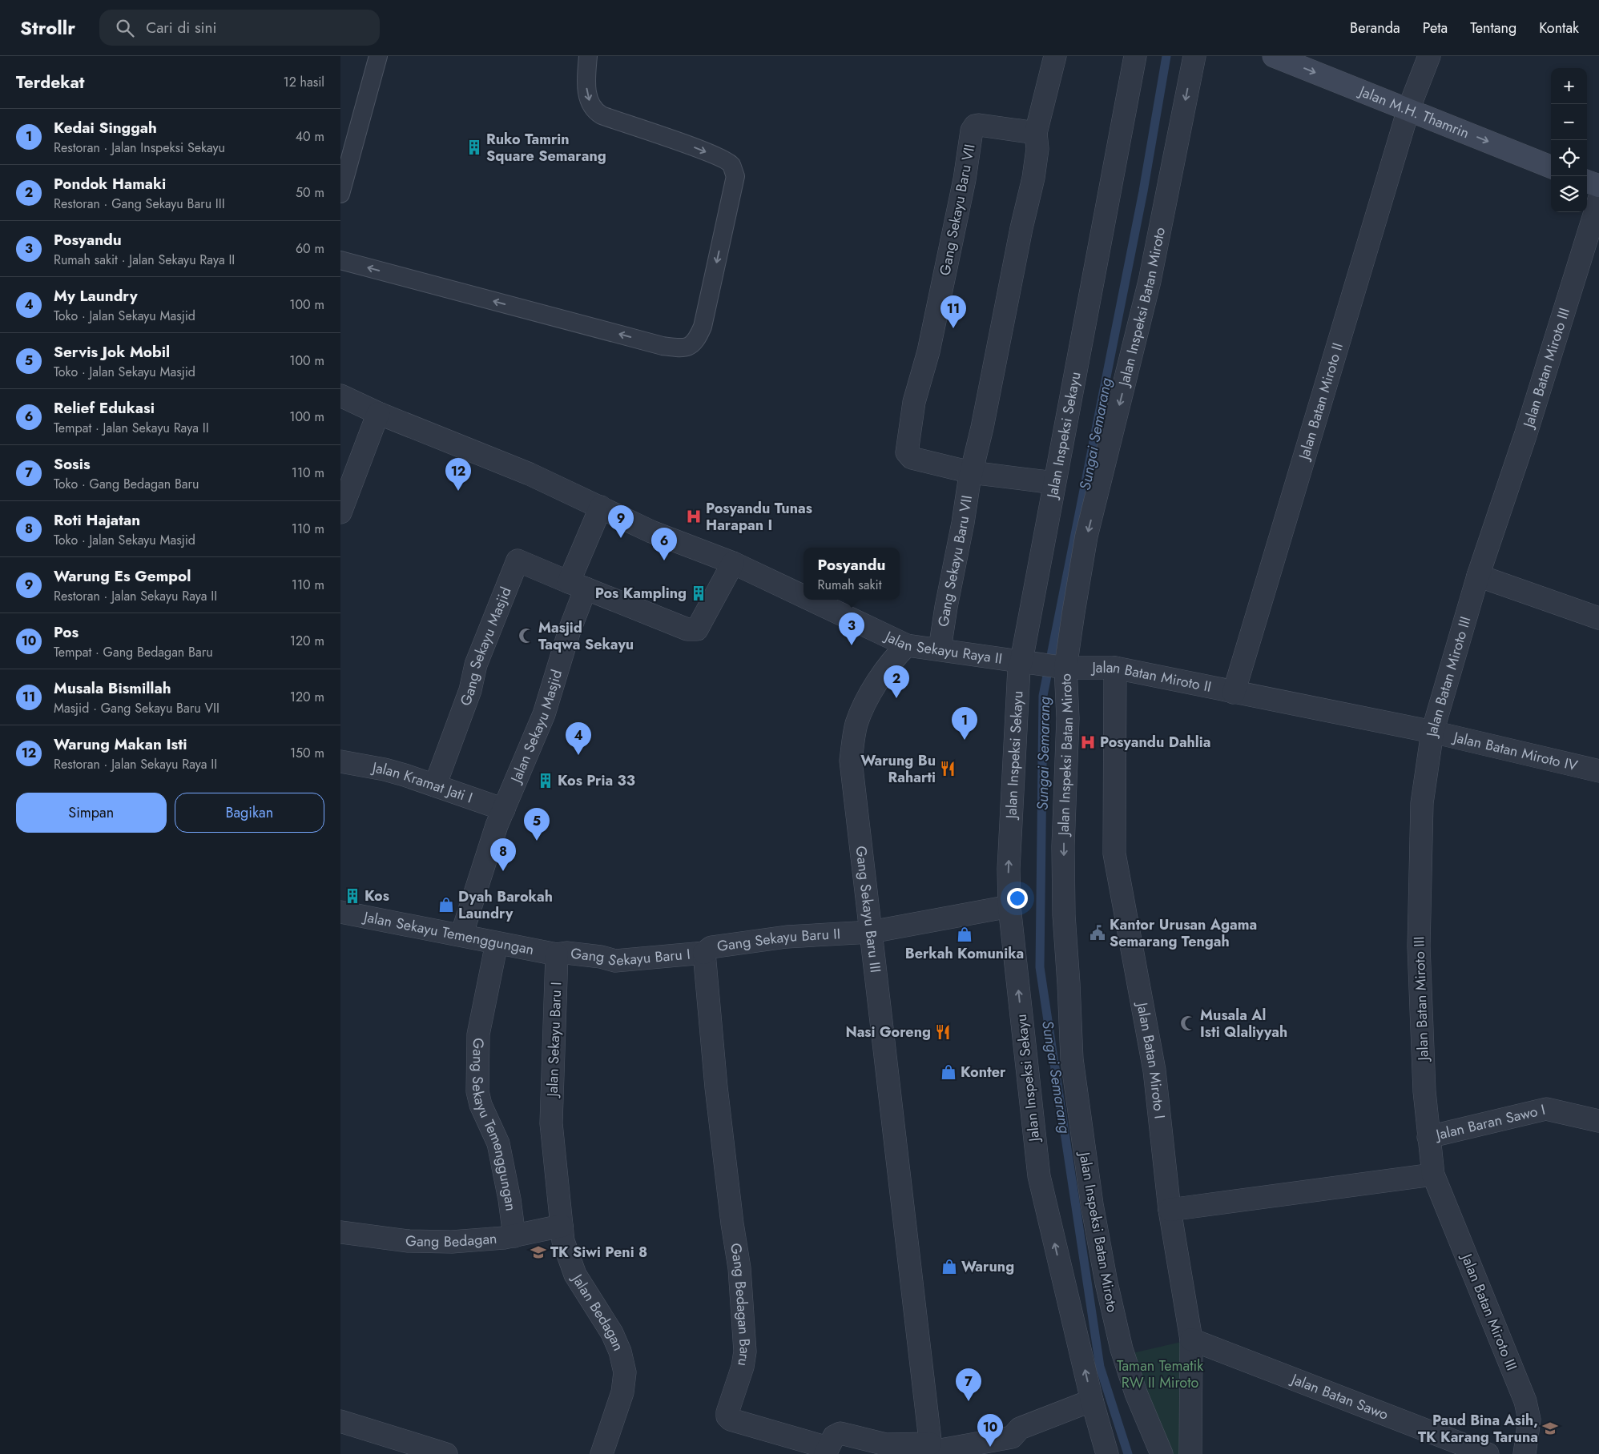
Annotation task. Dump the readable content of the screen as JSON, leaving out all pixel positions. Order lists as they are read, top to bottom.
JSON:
{
  "streets": {
    "main road": ["Jalan M.H. Thamrin"],
    "street": [
      "Gang Sekayu Baru VII",
      "Jalan Inspeksi Batan Miroto",
      "Jalan Batan Miroto III",
      "Jalan Batan Miroto II",
      "Jalan Inspeksi Sekayu",
      "Jalan Sekayu Raya II",
      "Gang Sekayu Masjid",
      "Jalan Sekayu Masjid",
      "Jalan Batan Miroto IV",
      "Jalan Kramat Jati I",
      "Gang Sekayu Baru III",
      "Jalan Sekayu Temenggungan",
      "Gang Sekayu Baru II",
      "Gang Sekayu Baru I",
      "Jalan Sekayu Baru I",
      "Jalan Batan Miroto I",
      "Jalan Baran Sawo I",
      "Gang Sekayu Temenggungan",
      "Gang Bedagan",
      "Gang Bedagan Baru",
      "Jalan Bedagan",
      "Jalan Batan Sawo"
    ]
  },
  "crossings": [
    ["Jalan M.H. Thamrin", "Jalan Batan Miroto II"],
    ["Gang Sekayu Baru VII", "Jalan Inspeksi Sekayu"],
    ["Gang Sekayu Baru VII", "Jalan Sekayu Raya II"],
    ["Jalan Inspeksi Batan Miroto", "Jalan Batan Miroto II"],
    ["Jalan Batan Miroto III", "Jalan Batan Miroto II"],
    ["Jalan Batan Miroto III", "Jalan Batan Miroto IV"],
    ["Jalan Batan Miroto III", "Jalan Baran Sawo I"],
    ["Jalan Batan Miroto II", "Jalan Inspeksi Sekayu"],
    ["Jalan Batan Miroto II", "Jalan Sekayu Raya II"],
    ["Jalan Batan Miroto II", "Jalan Batan Miroto IV"],
    ["Jalan Batan Miroto II", "Jalan Batan Miroto I"],
    ["Jalan Inspeksi Sekayu", "Jalan Sekayu Raya II"],
    ["Jalan Inspeksi Sekayu", "Gang Sekayu Baru II"],
    ["Jalan Inspeksi Sekayu", "Gang Bedagan Baru"],
    ["Jalan Sekayu Raya II", "Gang Sekayu Masjid"],
    ["Jalan Sekayu Raya II", "Jalan Sekayu Masjid"],
    ["Jalan Sekayu Raya II", "Gang Sekayu Baru III"],
    ["Gang Sekayu Masjid", "Jalan Sekayu Masjid"],
    ["Gang Sekayu Masjid", "Jalan Kramat Jati I"],
    ["Jalan Sekayu Masjid", "Jalan Kramat Jati I"],
    ["Jalan Sekayu Masjid", "Jalan Sekayu Temenggungan"],
    ["Gang Sekayu Baru III", "Gang Sekayu Baru II"],
    ["Gang Sekayu Baru III", "Gang Bedagan Baru"],
    ["Jalan Sekayu Temenggungan", "Gang Sekayu Baru I"],
    ["Jalan Sekayu Temenggungan", "Jalan Sekayu Baru I"],
    ["Jalan Sekayu Temenggungan", "Gang Sekayu Temenggungan"],
    ["Gang Sekayu Baru II", "Gang Sekayu Baru I"],
    ["Gang Sekayu Baru II", "Gang Bedagan Baru"],
    ["Gang Sekayu Baru I", "Jalan Sekayu Baru I"],
    ["Jalan Sekayu Baru I", "Jalan Bedagan"],
    ["Jalan Batan Miroto I", "Jalan Batan Sawo"],
    ["Gang Sekayu Temenggungan", "Gang Bedagan"],
    ["Gang Bedagan", "Jalan Bedagan"]
  ],
  "one_way": ["Jalan M.H. Thamrin", "Jalan Inspeksi Batan Miroto", "Jalan Inspeksi Sekayu"],
  "water": ["Sungai Semarang"],
  "parks": ["Taman Tematik RW II Miroto"],
  "places": {
    "building": [
      "Ruko Tamrin Square Semarang",
      "Pos Kampling",
      "Kos Pria 33",
      "Kos"
    ],
    "hospital": ["Posyandu Tunas Harapan I", "Posyandu Dahlia"],
    "mosque": ["Masjid Taqwa Sekayu", "Musala Al Isti Qlaliyyah"],
    "restaurant": ["Warung Bu Raharti", "Nasi Goreng"],
    "shop": [
      "Dyah Barokah Laundry",
      "Berkah Komunika",
      "Konter",
      "Warung"
    ],
    "public building": ["Kantor Urusan Agama Semarang Tengah"],
    "school or university": ["TK Siwi Peni 8", "Paud Bina Asih, TK Karang Taruna"]
  },
  "page": {
    "header": "Strollr",
    "search": "Cari di sini",
    "nav": [
      "Beranda",
      "Peta",
      "Tentang",
      "Kontak"
    ],
    "heading": ["Terdekat", "12 hasil"],
    "map_buttons": ["+", "−"],
    "list": [
      {
        "mark": "1",
        "name": "Kedai Singgah",
        "note": "Restoran · Jalan Inspeksi Sekayu",
        "value": "40 m"
      },
      {
        "mark": "2",
        "name": "Pondok Hamaki",
        "note": "Restoran · Gang Sekayu Baru III",
        "value": "50 m"
      },
      {
        "mark": "3",
        "name": "Posyandu",
        "note": "Rumah sakit · Jalan Sekayu Raya II",
        "value": "60 m"
      },
      {
        "mark": "4",
        "name": "My Laundry",
        "note": "Toko · Jalan Sekayu Masjid",
        "value": "100 m"
      },
      {
        "mark": "5",
        "name": "Servis Jok Mobil",
        "note": "Toko · Jalan Sekayu Masjid",
        "value": "100 m"
      },
      {
        "mark": "6",
        "name": "Relief Edukasi",
        "note": "Tempat · Jalan Sekayu Raya II",
        "value": "100 m"
      },
      {
        "mark": "7",
        "name": "Sosis",
        "note": "Toko · Gang Bedagan Baru",
        "value": "110 m"
      },
      {
        "mark": "8",
        "name": "Roti Hajatan",
        "note": "Toko · Jalan Sekayu Masjid",
        "value": "110 m"
      },
      {
        "mark": "9",
        "name": "Warung Es Gempol",
        "note": "Restoran · Jalan Sekayu Raya II",
        "value": "110 m"
      },
      {
        "mark": "10",
        "name": "Pos",
        "note": "Tempat · Gang Bedagan Baru",
        "value": "120 m"
      },
      {
        "mark": "11",
        "name": "Musala Bismillah",
        "note": "Masjid · Gang Sekayu Baru VII",
        "value": "120 m"
      },
      {
        "mark": "12",
        "name": "Warung Makan Isti",
        "note": "Restoran · Jalan Sekayu Raya II",
        "value": "150 m"
      }
    ],
    "pins": [
      "11",
      "12",
      "9",
      "6",
      "3",
      "2",
      "1",
      "4",
      "5",
      "8",
      "7",
      "10"
    ],
    "popup": ["Posyandu", "Rumah sakit"],
    "buttons": ["Simpan", "Bagikan"]
  }
}
